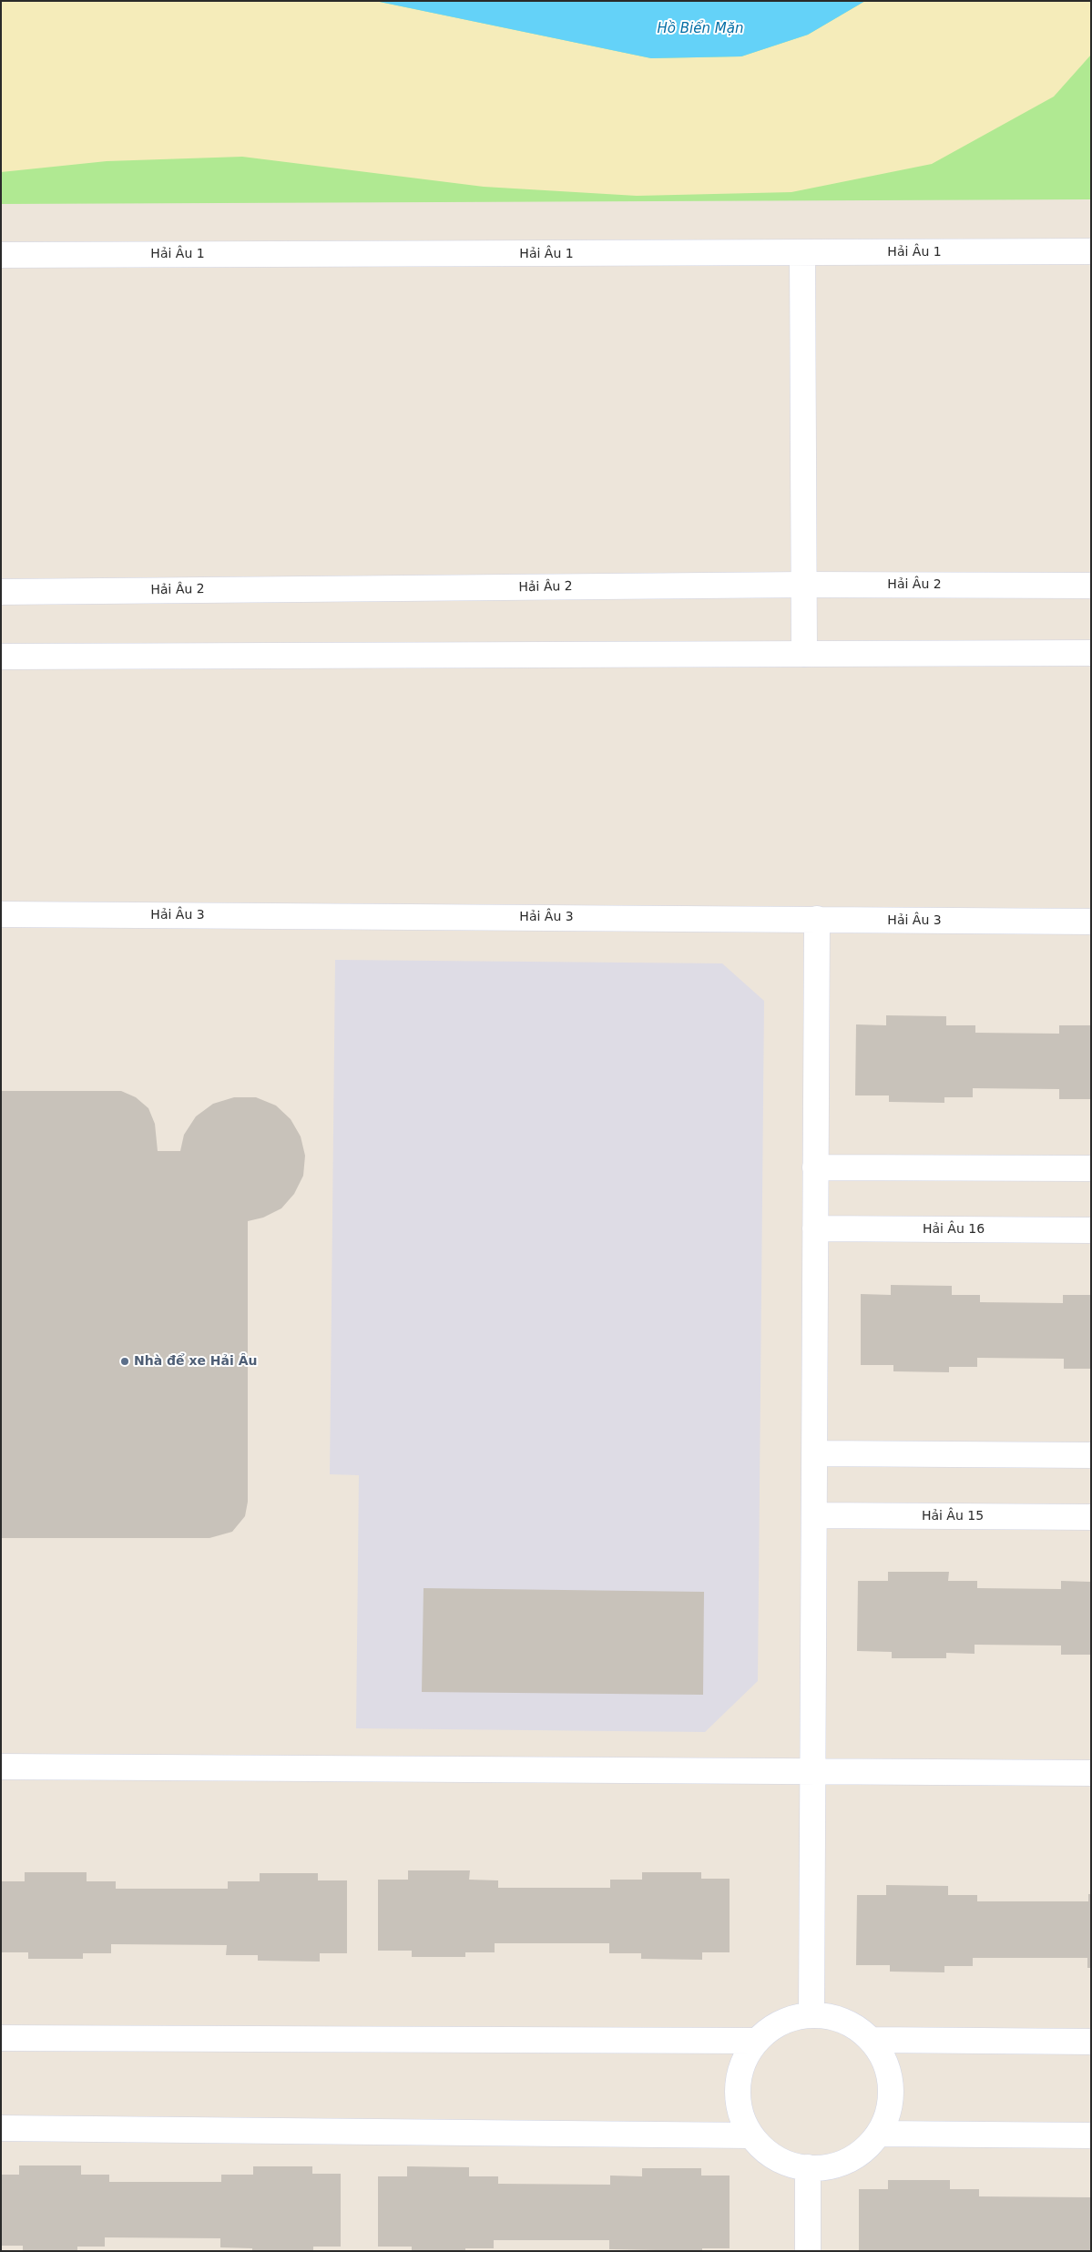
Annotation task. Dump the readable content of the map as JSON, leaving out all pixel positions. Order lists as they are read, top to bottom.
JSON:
{
  "streets": {
    "street": [
      "Hải Âu 1",
      "Hải Âu 2",
      "Hải Âu 3",
      "Hải Âu 16",
      "Hải Âu 15"
    ]
  },
  "water": ["Hồ Biển Mặn"],
  "places": ["Nhà để xe Hải Âu"]
}
